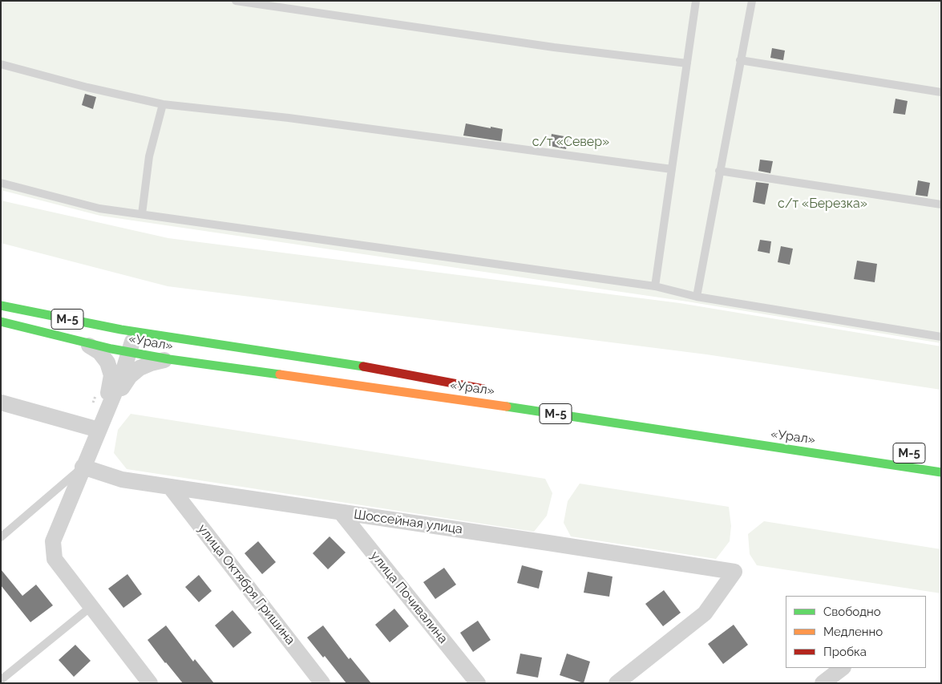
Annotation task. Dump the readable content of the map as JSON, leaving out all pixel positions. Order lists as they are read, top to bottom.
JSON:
{
  "streets": {
    "highway": ["М-5", "«Урал»"],
    "street": ["Шоссейная улица", "улица Октября Гришина", "улица Почивалина"]
  },
  "crossings": [
    ["Шоссейная улица", "улица Октября Гришина"],
    ["Шоссейная улица", "улица Почивалина"]
  ],
  "parks": ["с/т «Север»", "с/т «Березка»"],
  "legend": ["Свободно", "Медленно", "Пробка"]
}
